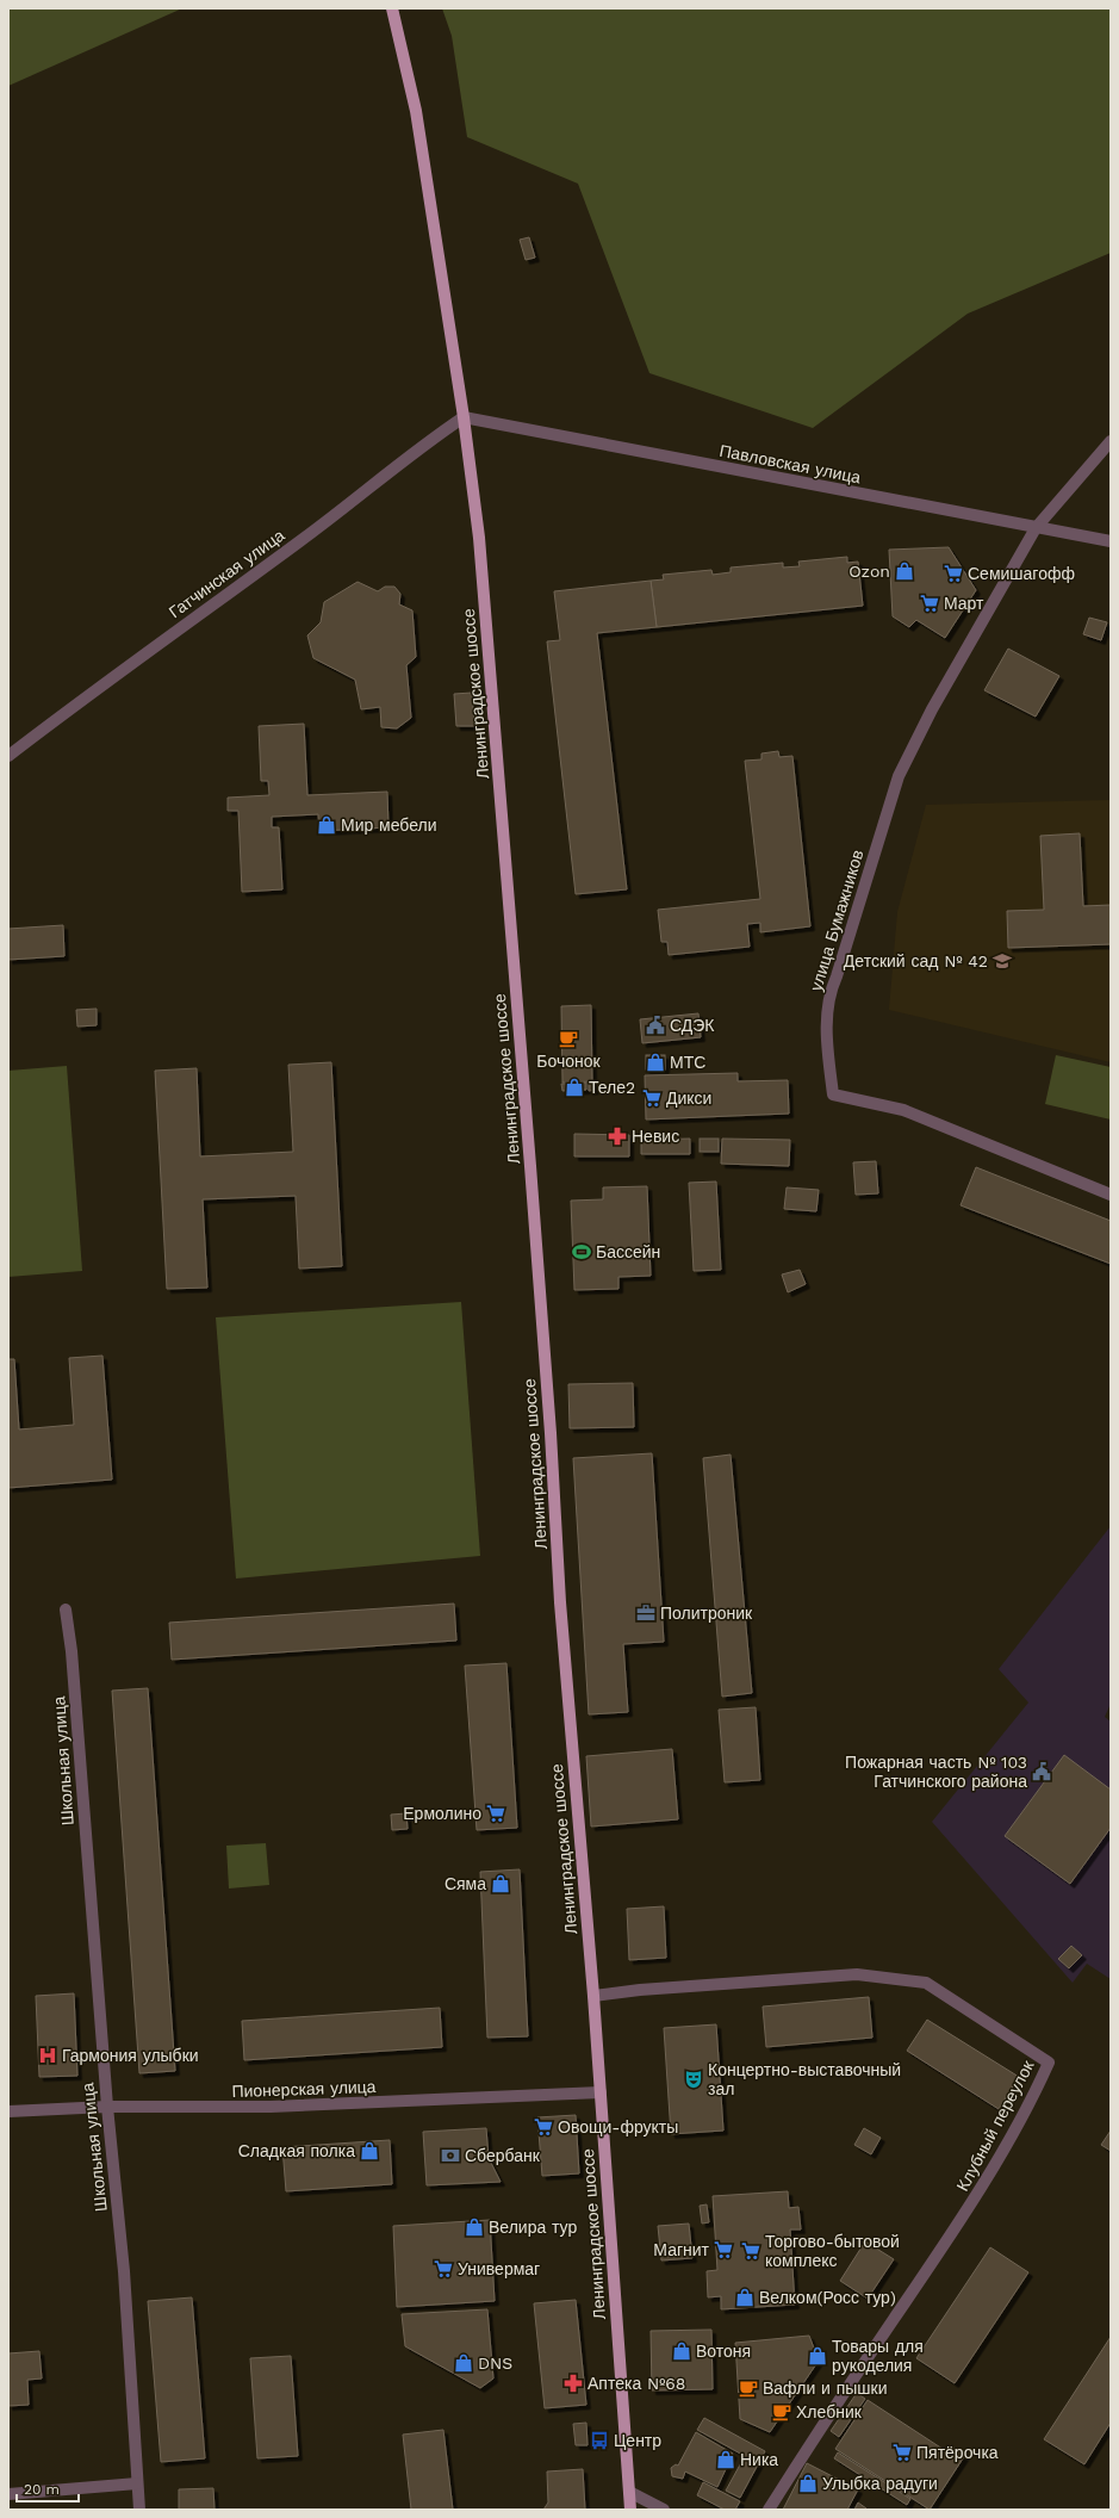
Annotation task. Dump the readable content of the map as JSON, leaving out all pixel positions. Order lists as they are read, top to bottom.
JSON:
{
  "streets": {
    "main road": ["Ленинградское шоссе"],
    "street": [
      "Павловская улица",
      "Гатчинская улица",
      "улица Бумажников",
      "Школьная улица",
      "Пионерская улица",
      "Клубный переулок"
    ]
  },
  "crossings": [
    ["Павловская улица", "Гатчинская улица"],
    ["Павловская улица", "Ленинградское шоссе"],
    ["Павловская улица", "улица Бумажников"],
    ["Гатчинская улица", "Ленинградское шоссе"],
    ["Ленинградское шоссе", "Пионерская улица"],
    ["Ленинградское шоссе", "Клубный переулок"],
    ["Школьная улица", "Пионерская улица"]
  ],
  "places": {
    "shop": [
      "Ozon",
      "Мир мебели",
      "МТС",
      "Теле2",
      "Сяма",
      "Сладкая полка",
      "Велира тур",
      "Велком(Росс тур)",
      "Вотоня",
      "Товары для рукоделия",
      "DNS",
      "Ника",
      "Улыбка радуги"
    ],
    "supermarket": [
      "Семишагофф",
      "Март",
      "Дикси",
      "Ермолино",
      "Овощи-фрукты",
      "Магнит",
      "Торгово-бытовой комплекс",
      "Универмаг",
      "Пятёрочка"
    ],
    "school or university": ["Детский сад № 42"],
    "public building": ["СДЭК", "Пожарная часть № 103 Гатчинского района"],
    "cafe": ["Бочонок", "Вафли и пышки", "Хлебник"],
    "pharmacy": ["Невис", "Аптека №68"],
    "sports": ["Бассейн"],
    "office": ["Политроник"],
    "hospital": ["Гармония улыбки"],
    "theatre": ["Концертно-выставочный зал"],
    "bank": ["Сбербанк"],
    "bus stop": ["Центр"]
  },
  "scale_bar": "20 m"
}
